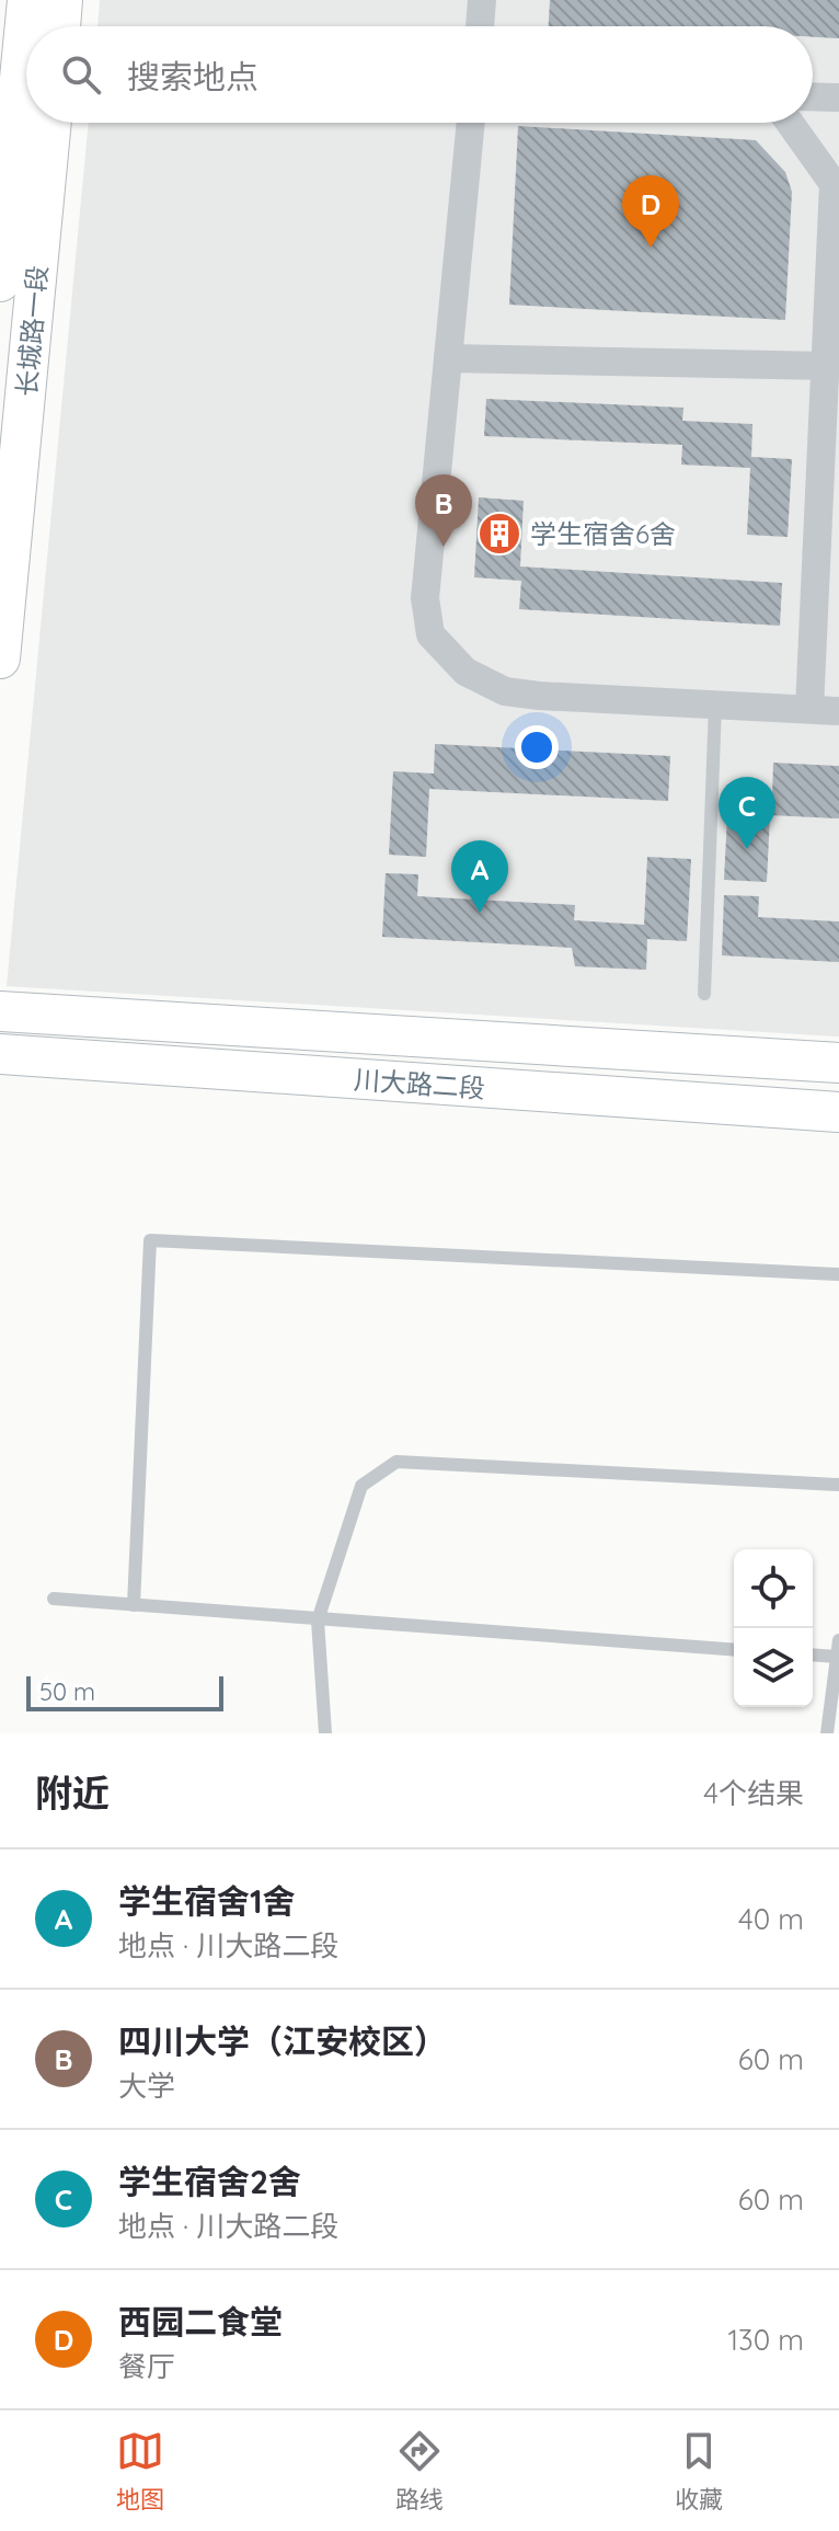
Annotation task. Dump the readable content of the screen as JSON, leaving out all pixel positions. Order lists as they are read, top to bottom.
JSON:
{
  "streets": {
    "main road": ["长城路一段", "川大路二段"]
  },
  "places": {
    "building": ["学生宿舍6舍"]
  },
  "scale_bar": "50 m",
  "page": {
    "search": "搜索地点",
    "pins": [
      "D",
      "B",
      "C",
      "A"
    ],
    "scale": "50 m",
    "heading": ["附近", "4个结果"],
    "list": [
      {
        "mark": "A",
        "name": "学生宿舍1舍",
        "note": "地点 · 川大路二段",
        "value": "40 m"
      },
      {
        "mark": "B",
        "name": "四川大学（江安校区）",
        "note": "大学",
        "value": "60 m"
      },
      {
        "mark": "C",
        "name": "学生宿舍2舍",
        "note": "地点 · 川大路二段",
        "value": "60 m"
      },
      {
        "mark": "D",
        "name": "西园二食堂",
        "note": "餐厅",
        "value": "130 m"
      }
    ],
    "nav": ["地图", "路线", "收藏"]
  }
}
